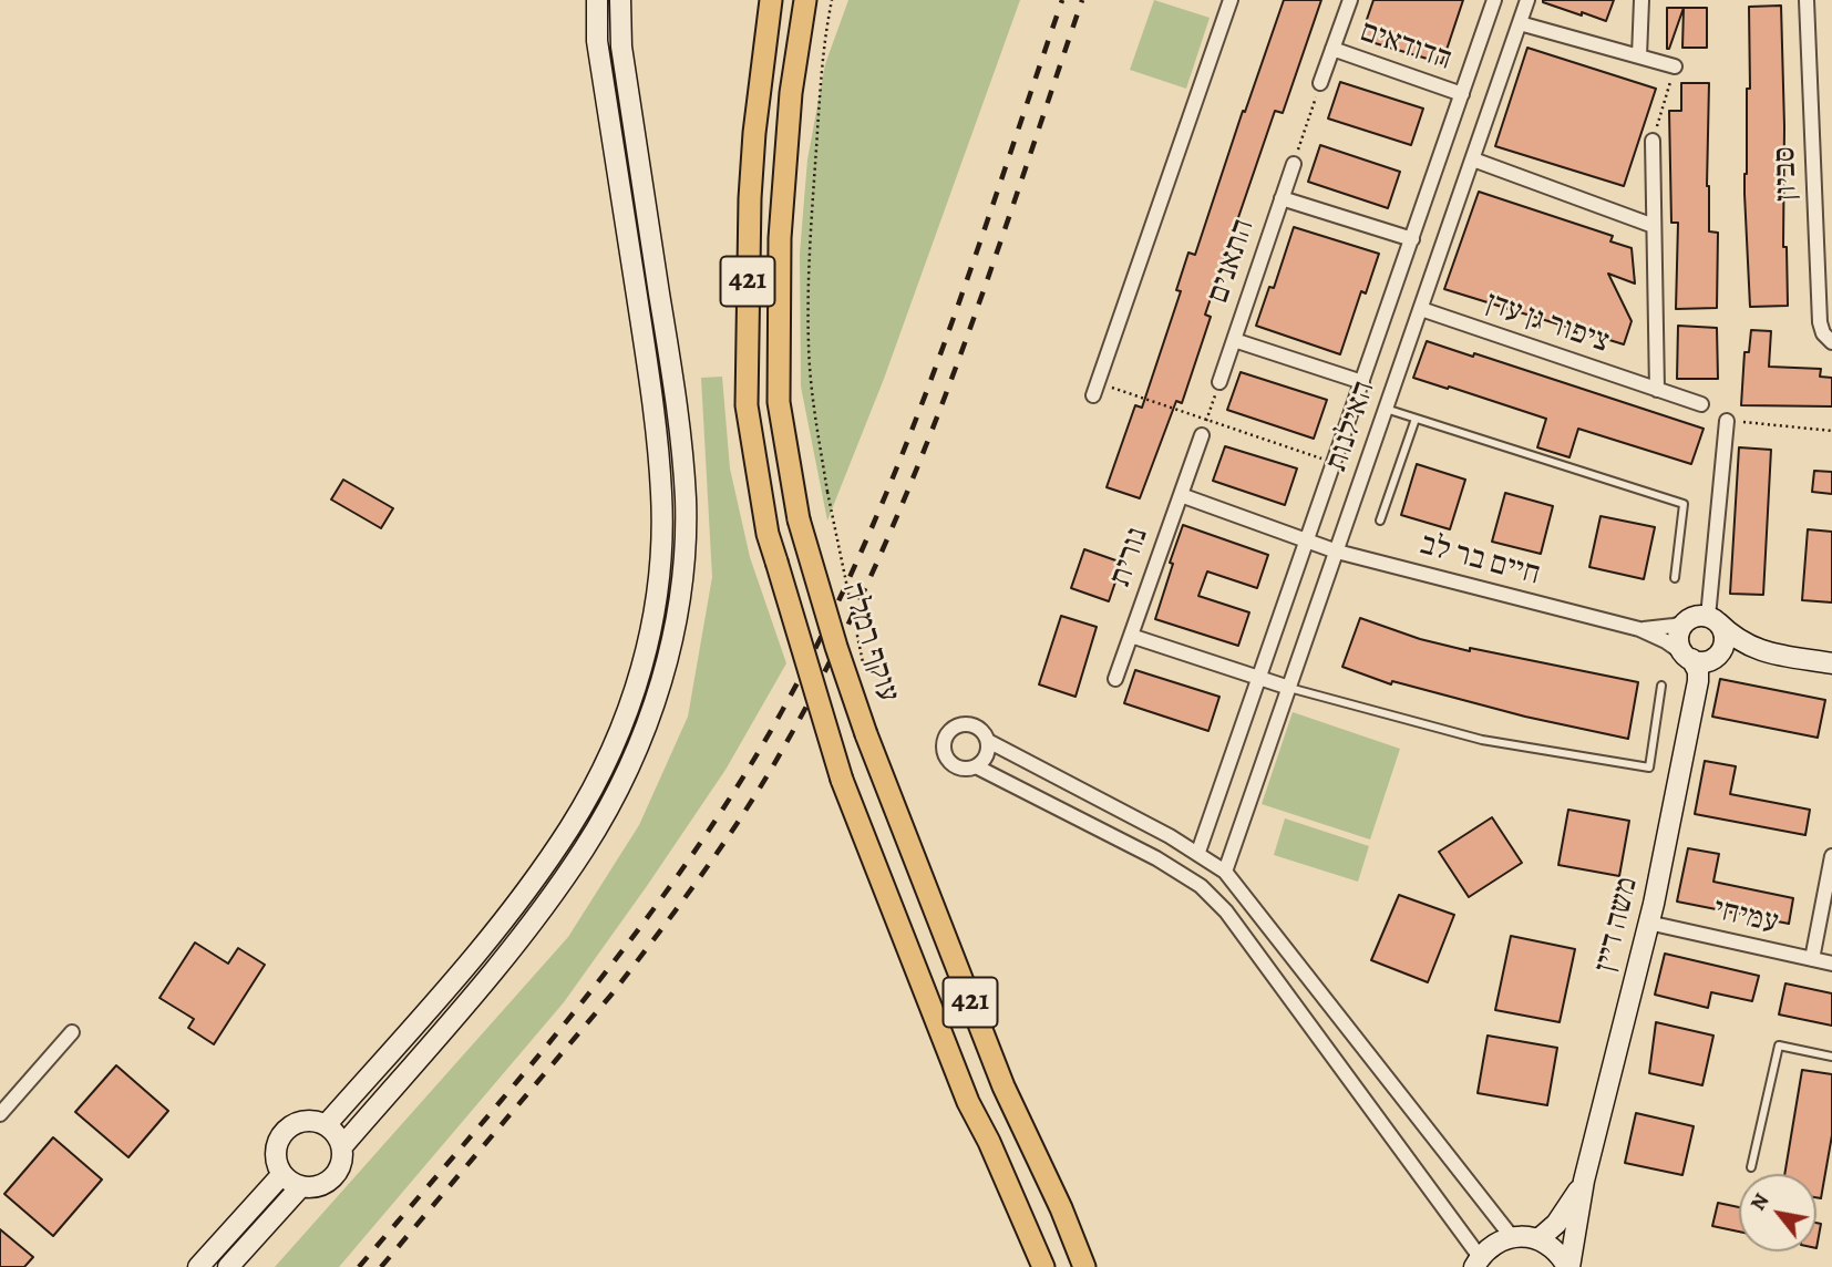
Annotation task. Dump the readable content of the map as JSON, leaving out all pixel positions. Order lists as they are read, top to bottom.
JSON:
{
  "streets": {
    "main road": ["421", "עוקף רמלה", "משה דיין"],
    "street": [
      "הדודאים",
      "סביון",
      "התאנים",
      "ציפור גן עדן",
      "האילנות",
      "נורית",
      "חיים בר לב",
      "עמיחי"
    ]
  },
  "crossings": [
    ["הדודאים", "האילנות"],
    ["התאנים", "האילנות"],
    ["ציפור גן עדן", "האילנות"],
    ["האילנות", "נורית"],
    ["האילנות", "חיים בר לב"],
    ["נורית", "חיים בר לב"],
    ["חיים בר לב", "משה דיין"],
    ["עמיחי", "משה דיין"]
  ],
  "north": "top left"
}
